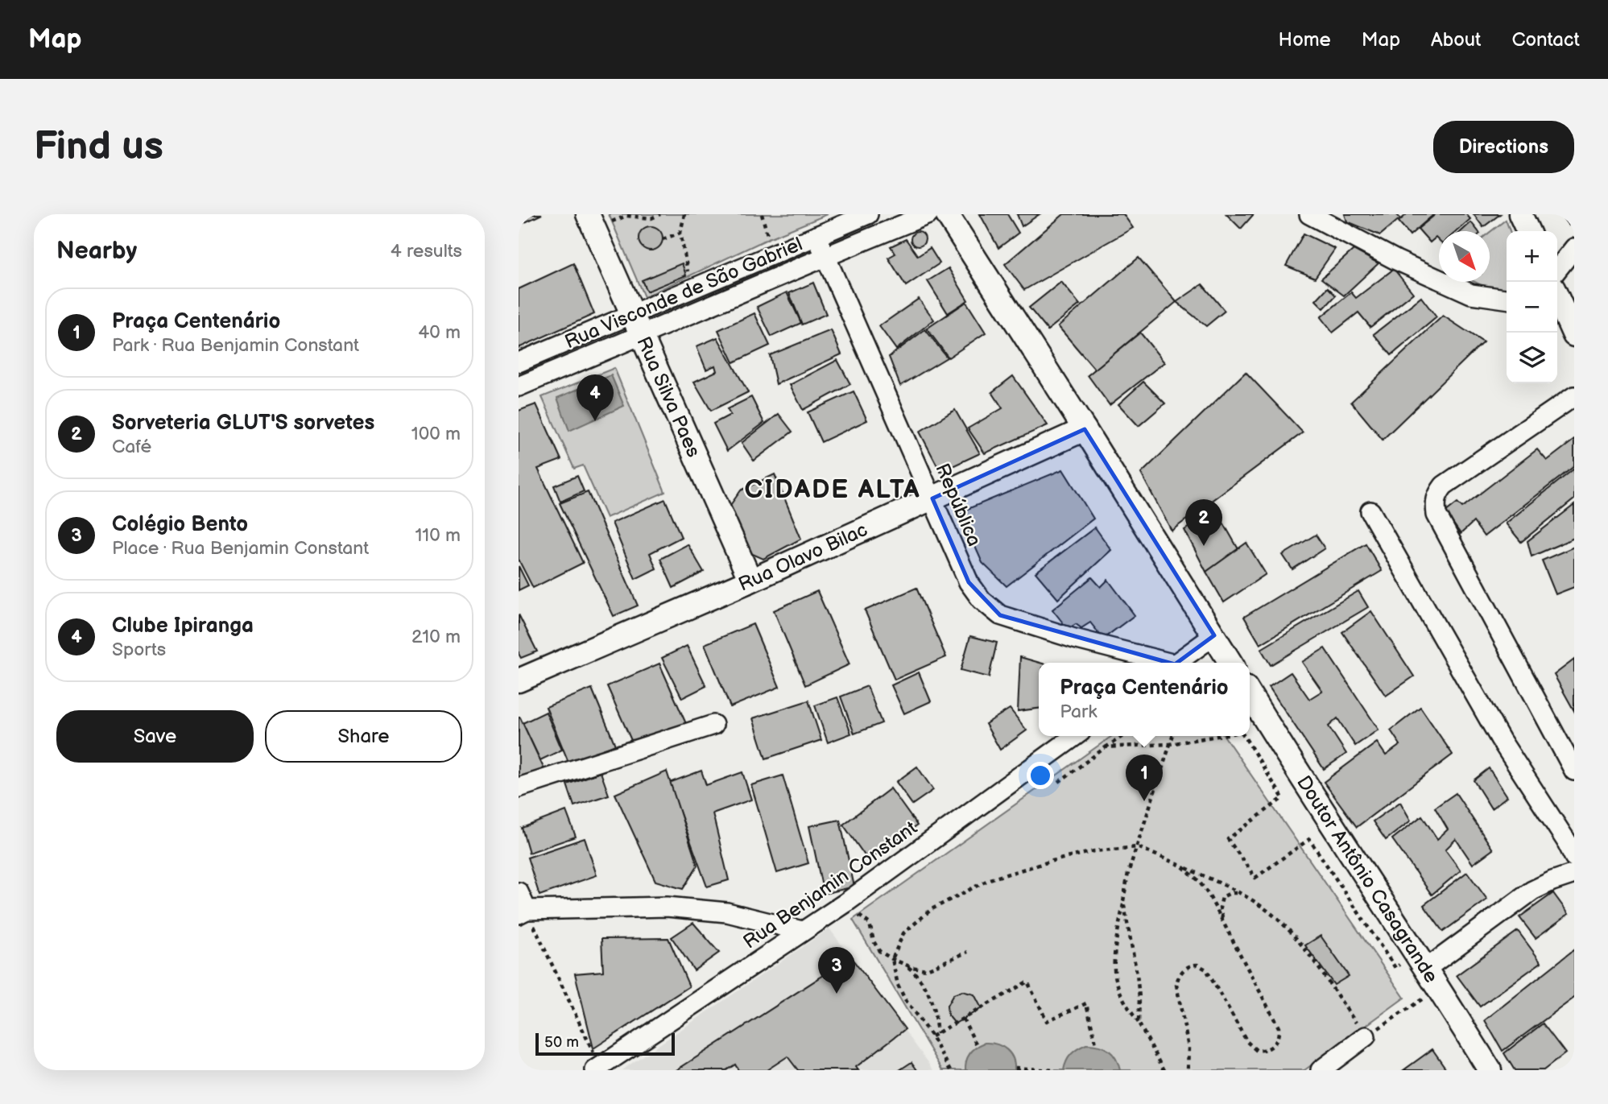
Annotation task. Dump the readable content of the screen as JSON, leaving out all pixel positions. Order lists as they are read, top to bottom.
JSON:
{
  "streets": {
    "main road": ["Rua Silva Paes", "Rua Olavo Bilac", "Doutor Antônio Casagrande"],
    "street": ["Rua Visconde de São Gabriel", "República", "Rua Benjamin Constant"]
  },
  "crossings": [
    ["Rua Visconde de São Gabriel", "Rua Silva Paes"],
    ["Rua Visconde de São Gabriel", "República"],
    ["Rua Silva Paes", "Rua Olavo Bilac"],
    ["República", "Rua Olavo Bilac"]
  ],
  "districts": ["CIDADE ALTA"],
  "scale_bar": "50 m",
  "north": "bottom right",
  "page": {
    "header": "Map",
    "nav": [
      "Home",
      "Map",
      "About",
      "Contact"
    ],
    "buttons": [
      "Directions",
      ["Save", "Share"]
    ],
    "title": "Find us",
    "heading": ["Nearby", "4 results"],
    "map_buttons": ["+", "−"],
    "list": [
      {
        "mark": "1",
        "name": "Praça Centenário",
        "note": "Park · Rua Benjamin Constant",
        "value": "40 m"
      },
      {
        "mark": "2",
        "name": "Sorveteria GLUT'S sorvetes",
        "note": "Café",
        "value": "100 m"
      },
      {
        "mark": "3",
        "name": "Colégio Bento",
        "note": "Place · Rua Benjamin Constant",
        "value": "110 m"
      },
      {
        "mark": "4",
        "name": "Clube Ipiranga",
        "note": "Sports",
        "value": "210 m"
      }
    ],
    "pins": [
      "4",
      "2",
      "1",
      "3"
    ],
    "popup": ["Praça Centenário", "Park"],
    "scale": "50 m"
  }
}
